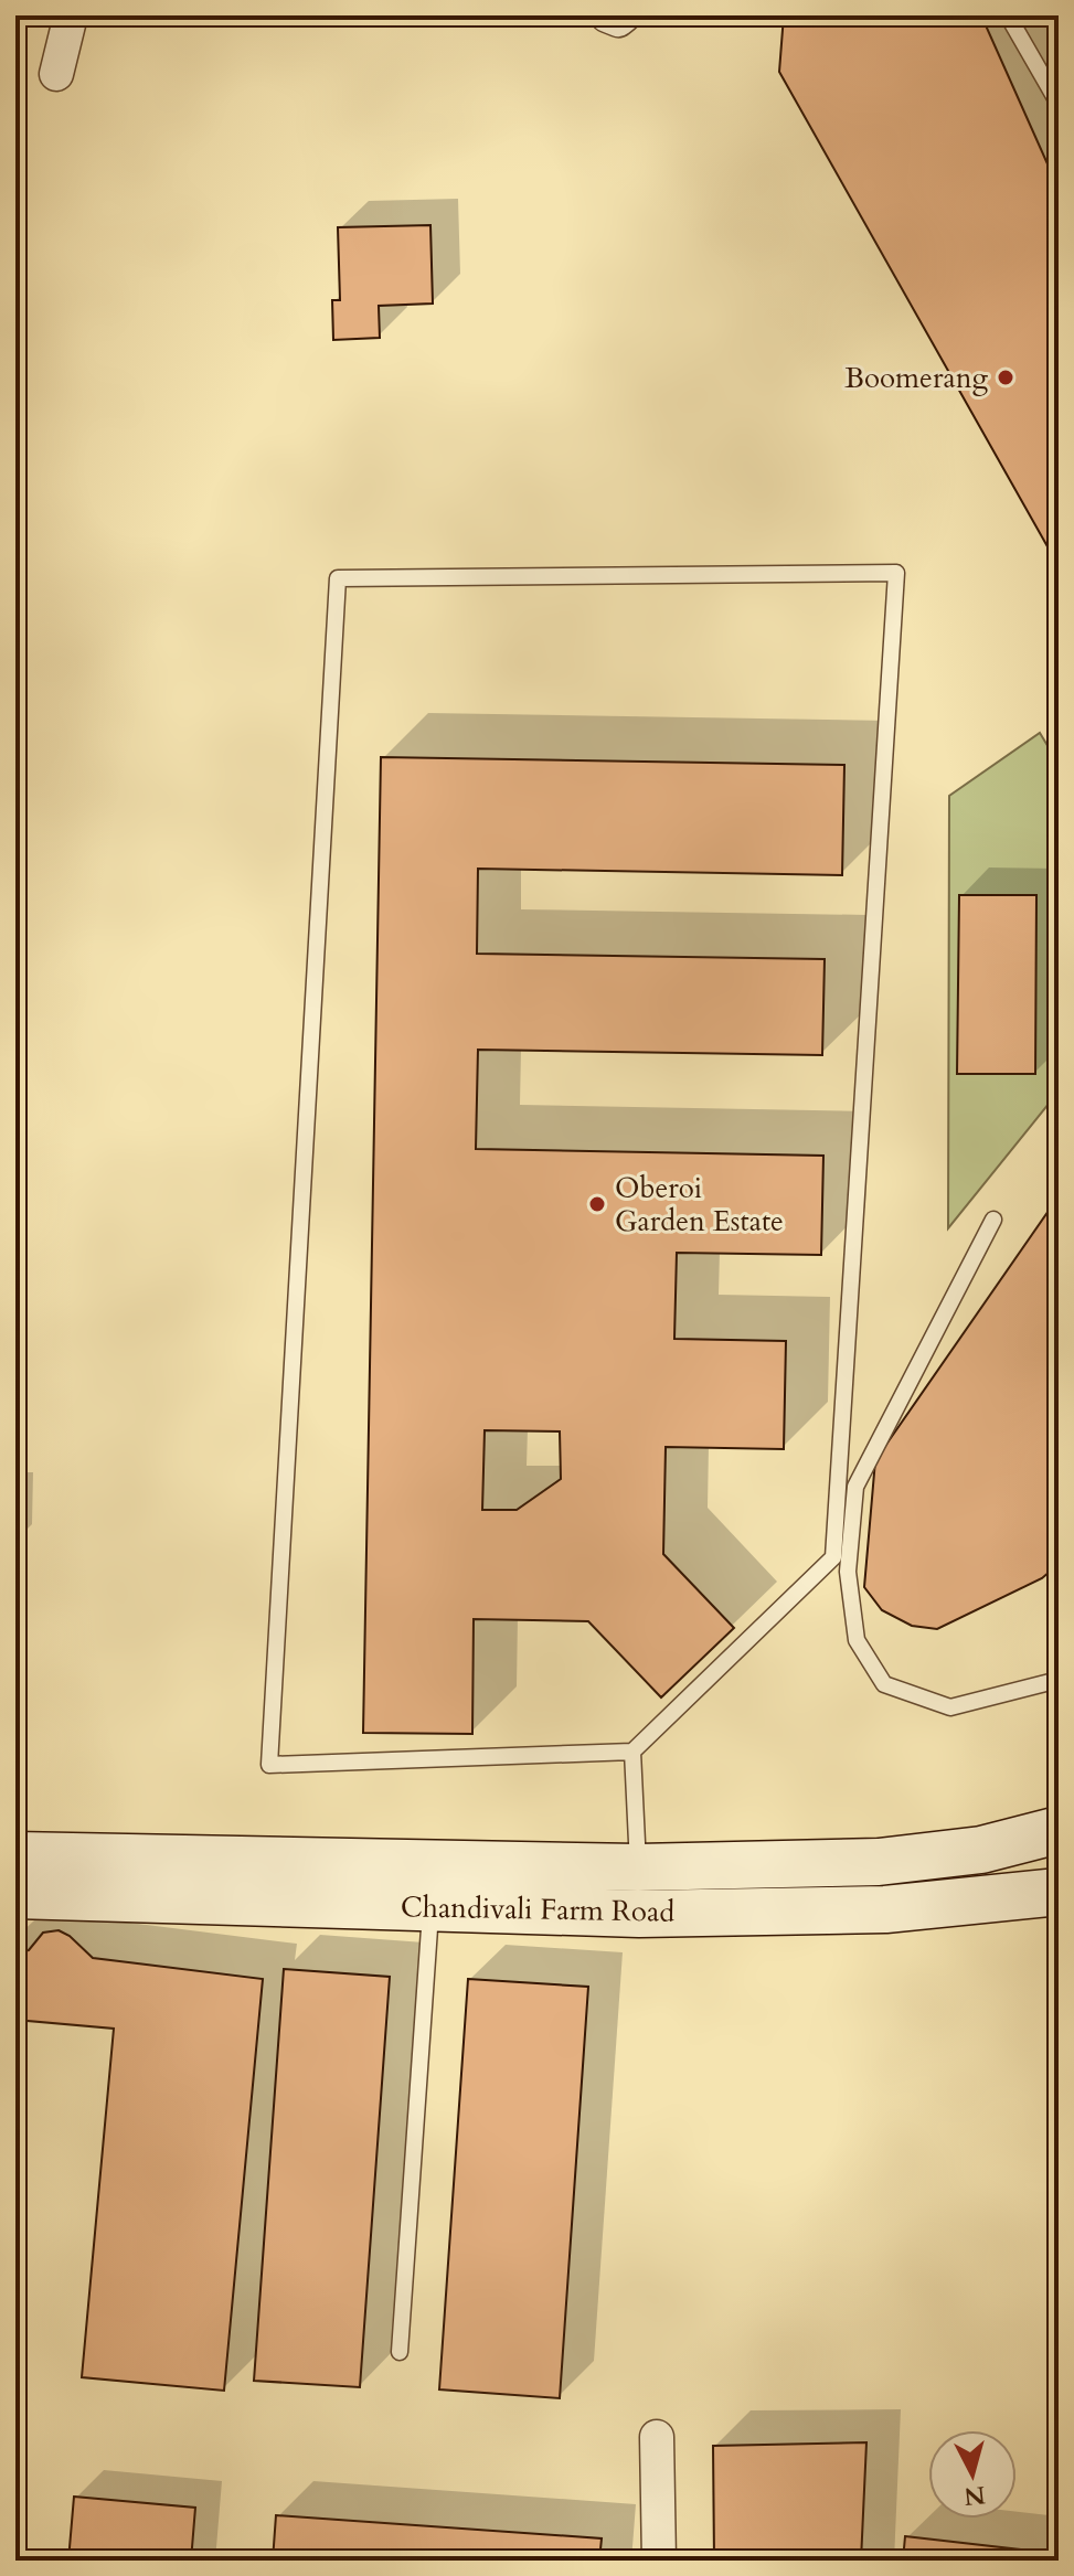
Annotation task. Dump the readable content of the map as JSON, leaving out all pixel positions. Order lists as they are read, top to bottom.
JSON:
{
  "streets": {
    "street": ["Chandivali Farm Road"]
  },
  "places": ["Boomerang", "Oberoi Garden Estate"],
  "north": "bottom"
}
